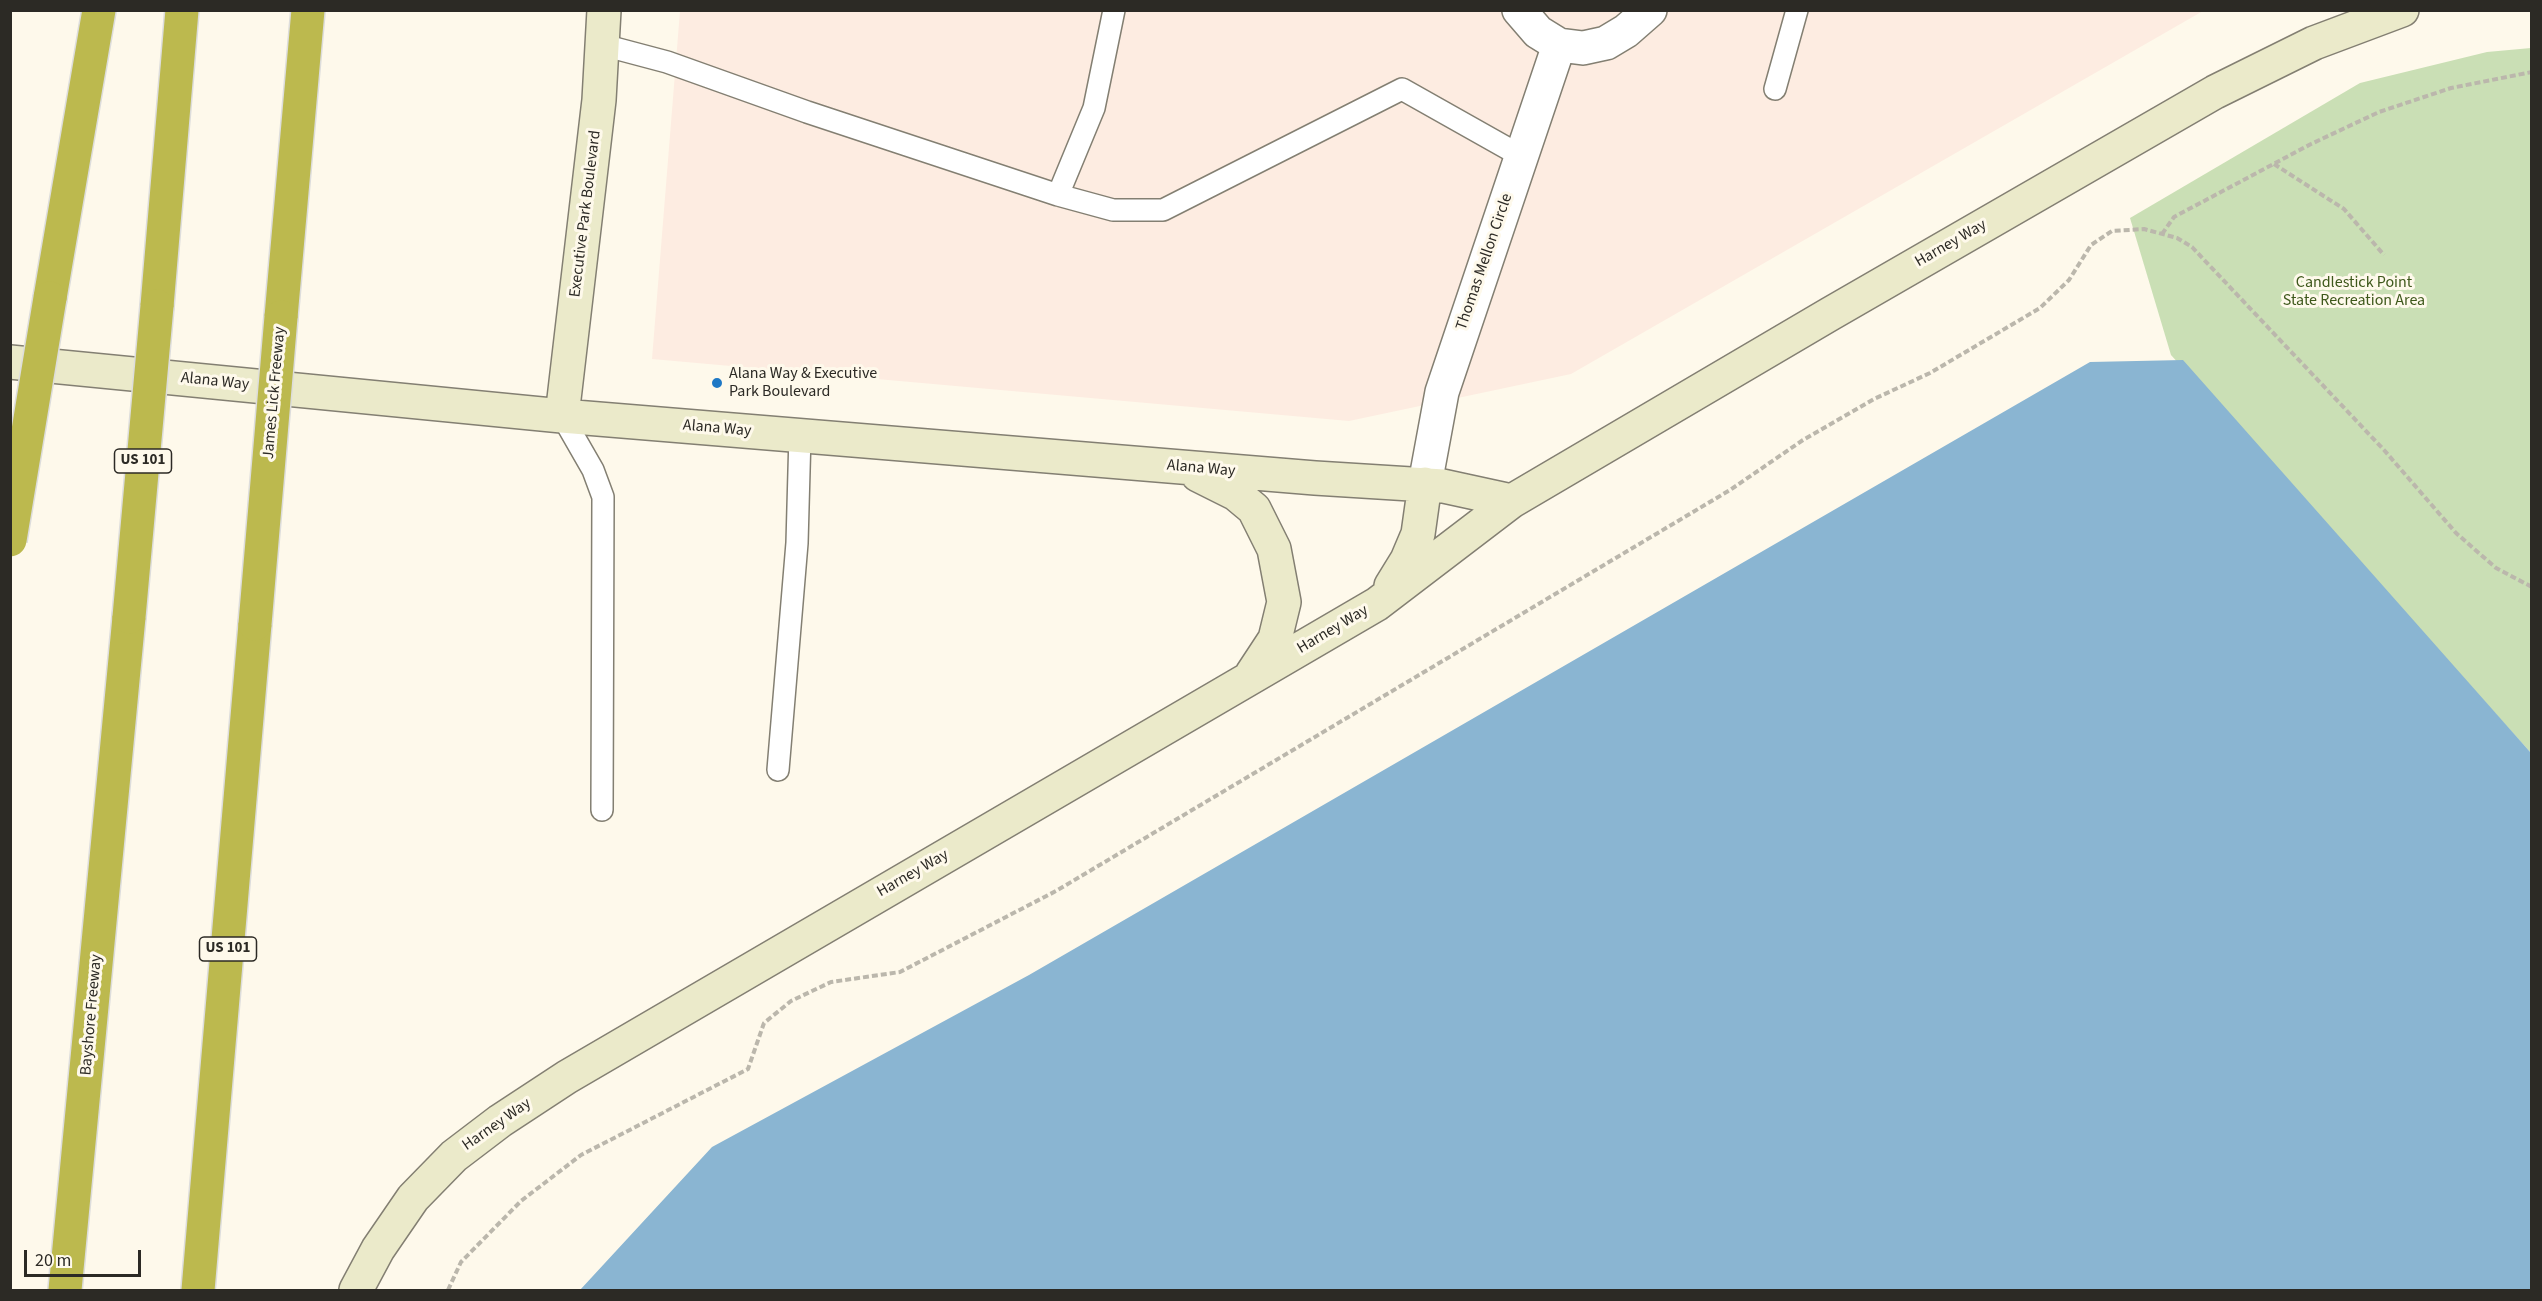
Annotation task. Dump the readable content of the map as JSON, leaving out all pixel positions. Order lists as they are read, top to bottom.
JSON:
{
  "streets": {
    "highway": ["James Lick Freeway", "US 101", "Bayshore Freeway"],
    "street": [
      "Executive Park Boulevard",
      "Harney Way",
      "Thomas Mellon Circle",
      "Alana Way"
    ]
  },
  "crossings": [
    ["Executive Park Boulevard", "Alana Way"],
    ["Thomas Mellon Circle", "Alana Way"]
  ],
  "parks": ["Candlestick Point State Recreation Area"],
  "places": ["Alana Way & Executive Park Boulevard"],
  "scale_bar": "20 m"
}
